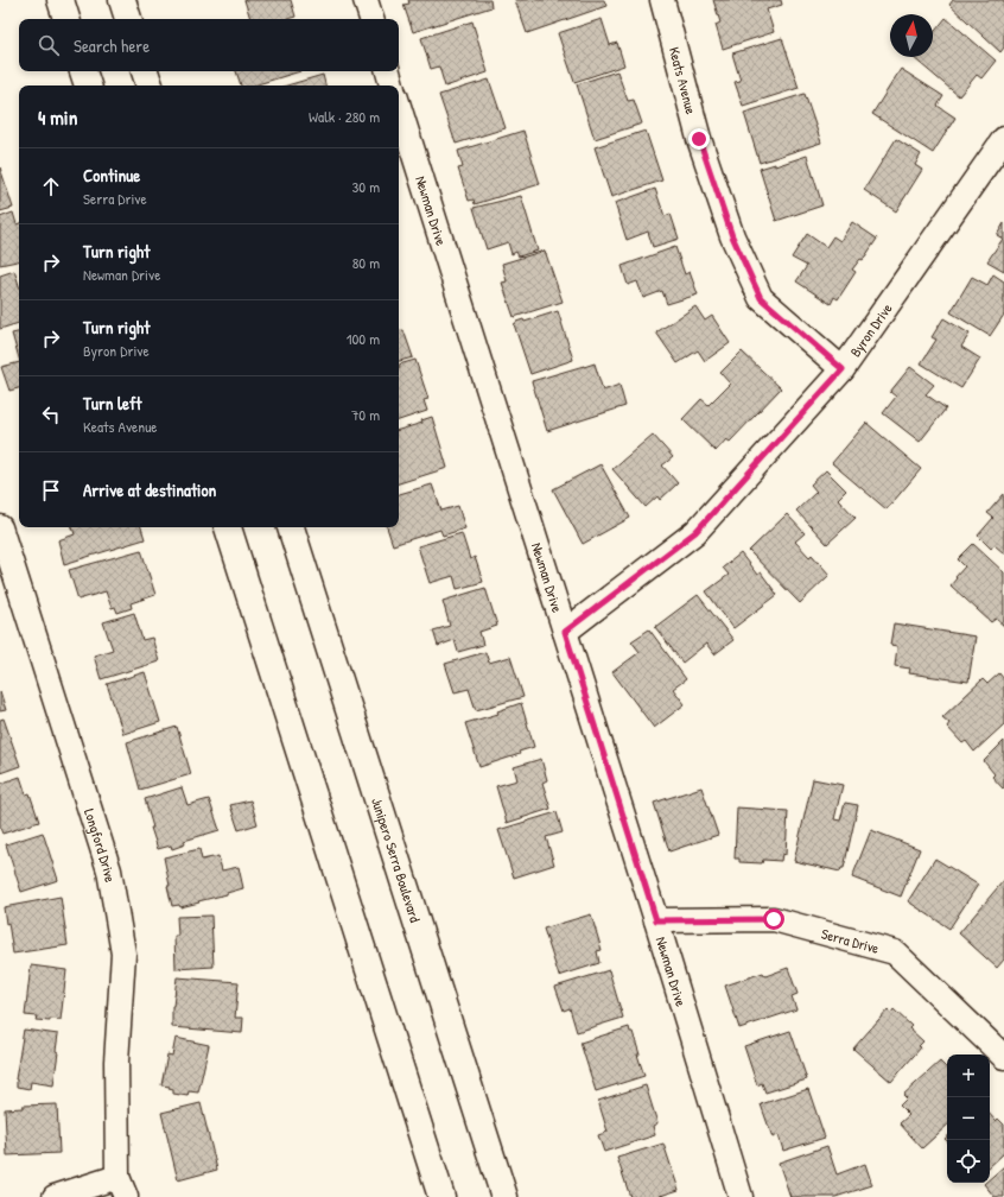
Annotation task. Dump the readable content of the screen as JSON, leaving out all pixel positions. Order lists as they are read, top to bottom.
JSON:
{
  "streets": {
    "main road": ["Junipero Serra Boulevard"],
    "street": [
      "Keats Avenue",
      "Newman Drive",
      "Byron Drive",
      "Longford Drive",
      "Serra Drive"
    ]
  },
  "crossings": [
    ["Keats Avenue", "Byron Drive"],
    ["Newman Drive", "Byron Drive"],
    ["Newman Drive", "Serra Drive"]
  ],
  "north": "top",
  "page": {
    "search": "Search here",
    "heading": ["4 min", "Walk · 280 m"],
    "list": [
      ["Continue", "Serra Drive", "30 m"],
      ["Turn right", "Newman Drive", "80 m"],
      ["Turn right", "Byron Drive", "100 m"],
      ["Turn left", "Keats Avenue", "70 m"],
      "Arrive at destination"
    ],
    "map_buttons": ["+", "−"]
  }
}
